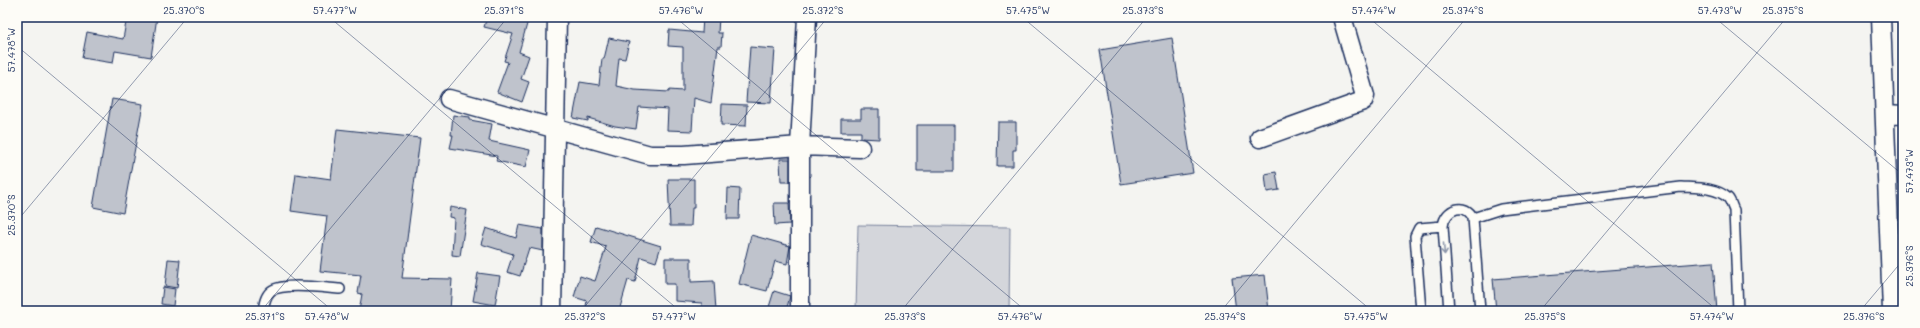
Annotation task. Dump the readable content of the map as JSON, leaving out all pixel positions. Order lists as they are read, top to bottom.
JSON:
{
  "coordinates": [
    "25.370°S",
    "57.477°W",
    "25.371°S",
    "57.476°W",
    "25.372°S",
    "57.475°W",
    "25.373°S",
    "57.474°W",
    "25.374°S",
    "57.473°W",
    "25.375°S",
    "57.478°W",
    "25.376°S"
  ]
}
